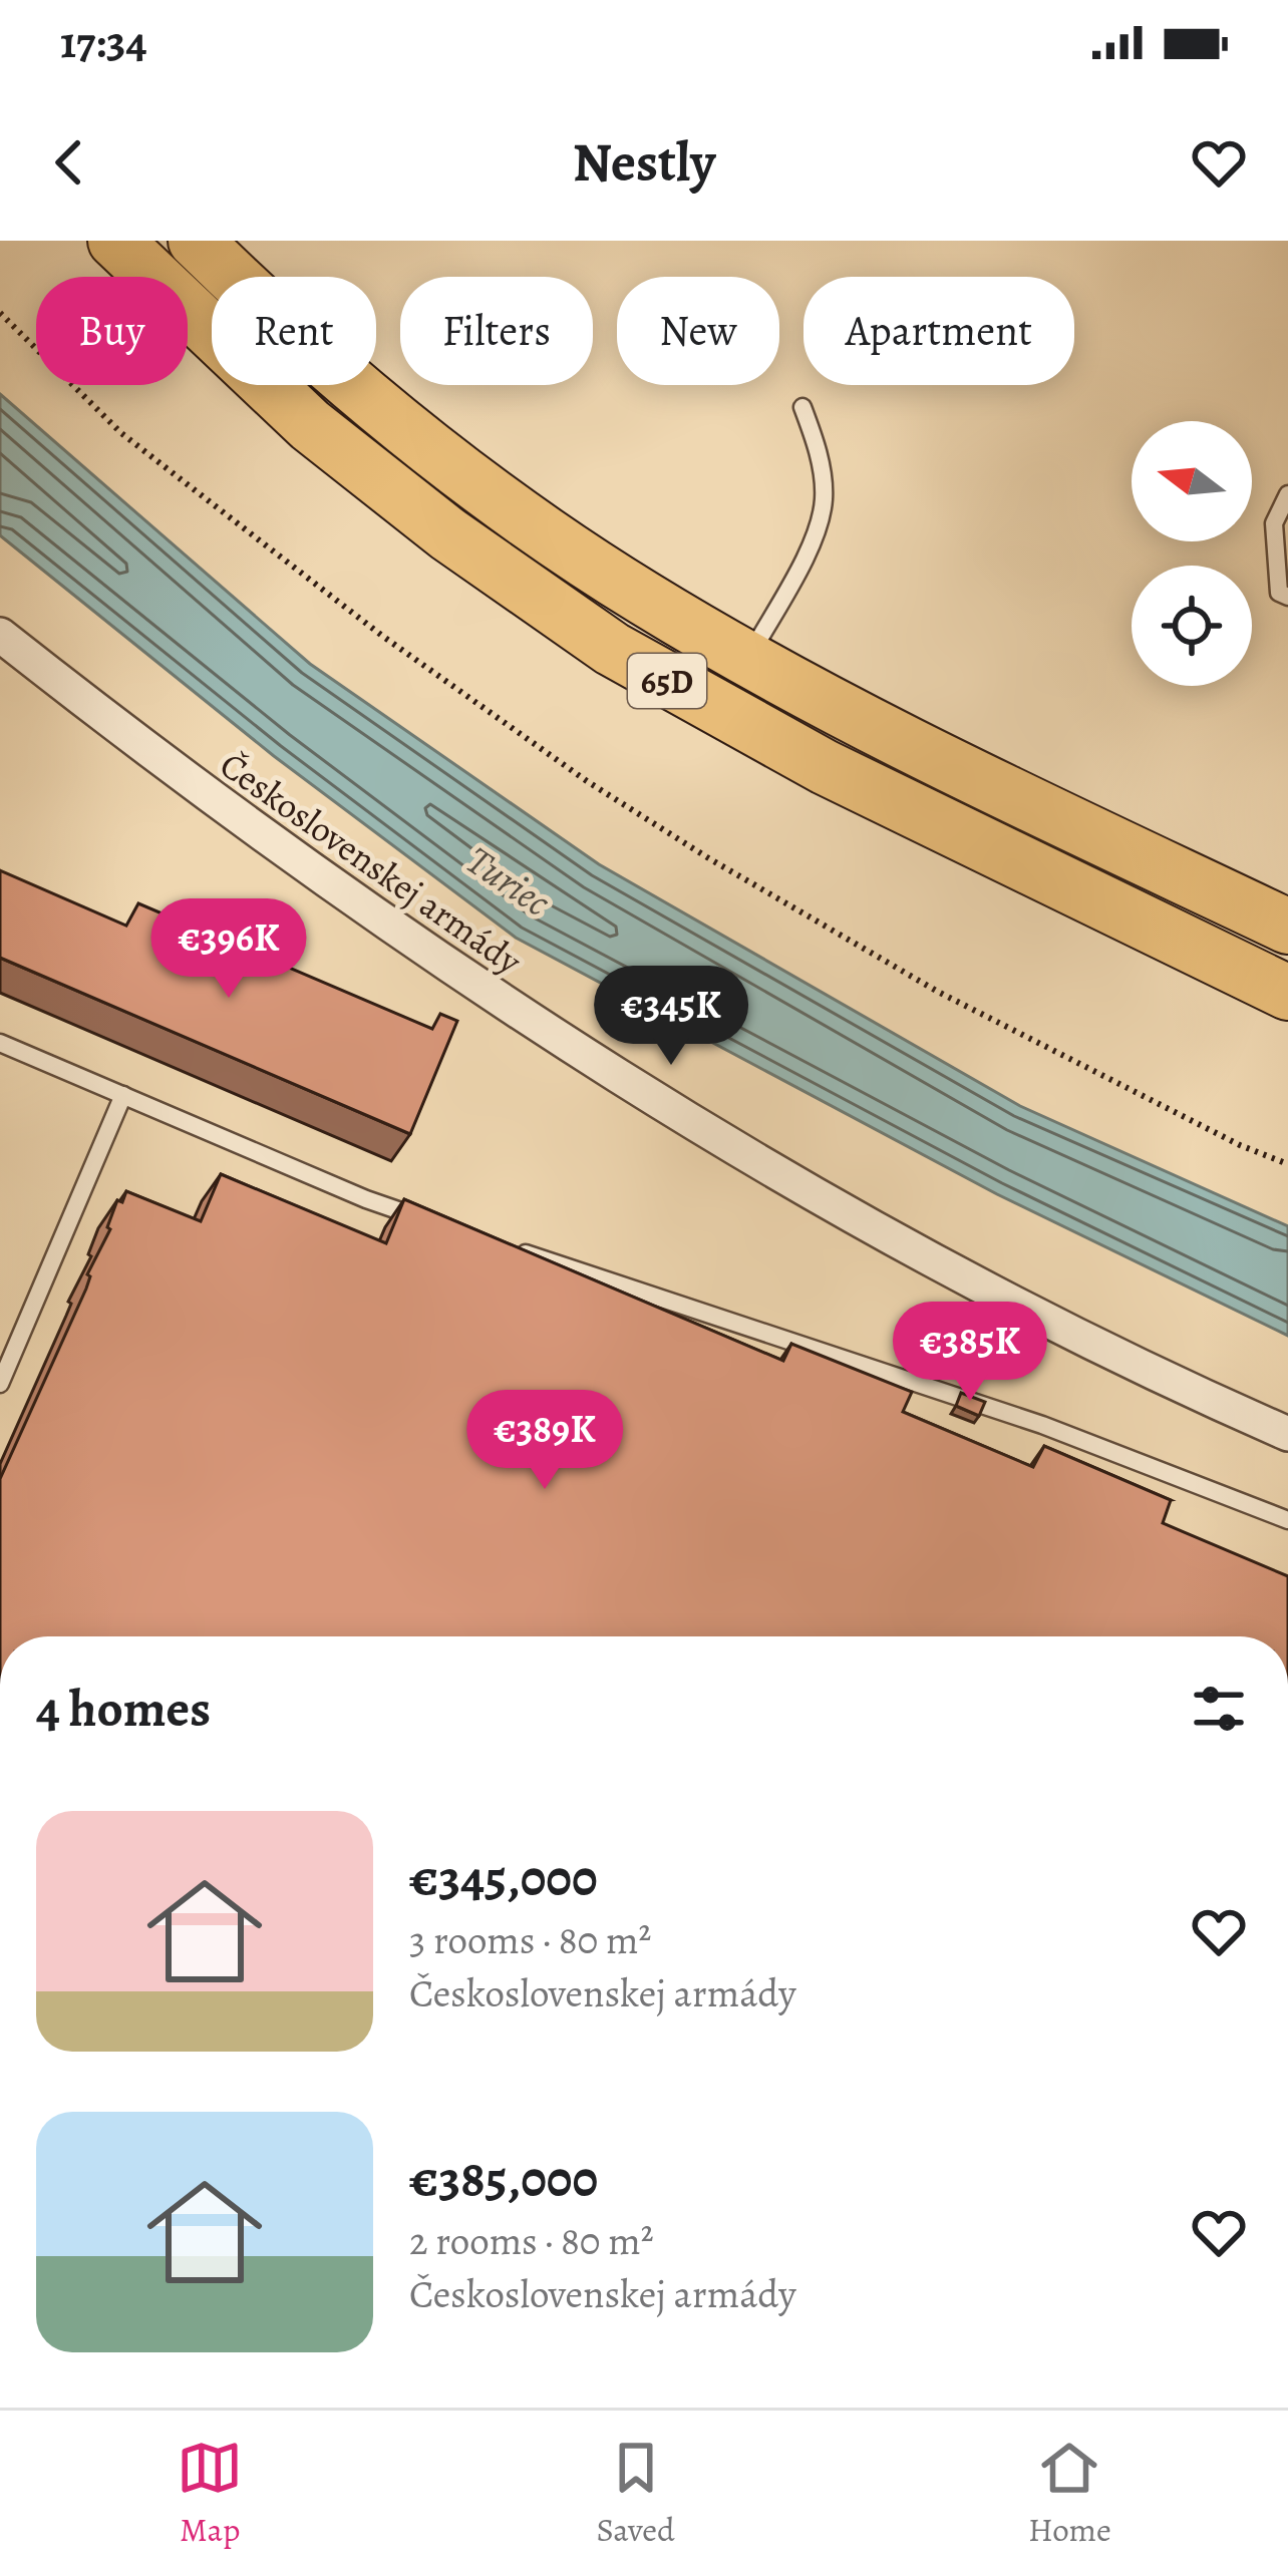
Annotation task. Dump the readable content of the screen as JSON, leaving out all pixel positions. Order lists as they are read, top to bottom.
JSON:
{
  "streets": {
    "main road": ["65D"],
    "street": ["Československej armády"]
  },
  "water": ["Turiec"],
  "north": "left",
  "page": {
    "status": "17:34",
    "header": "Nestly",
    "chip": [
      "Buy",
      "Rent",
      "Filters",
      "New",
      "Apartment"
    ],
    "price": [
      "€396K",
      "€345K",
      "€385K",
      "€389K"
    ],
    "heading": "4 homes",
    "list": [
      {
        "name": "€345,000",
        "note": "3 rooms · 80 m² · Československej armády"
      },
      {
        "name": "€385,000",
        "note": "2 rooms · 80 m² · Československej armády"
      }
    ],
    "tabs": ["Map", "Saved", "Home"]
  }
}
